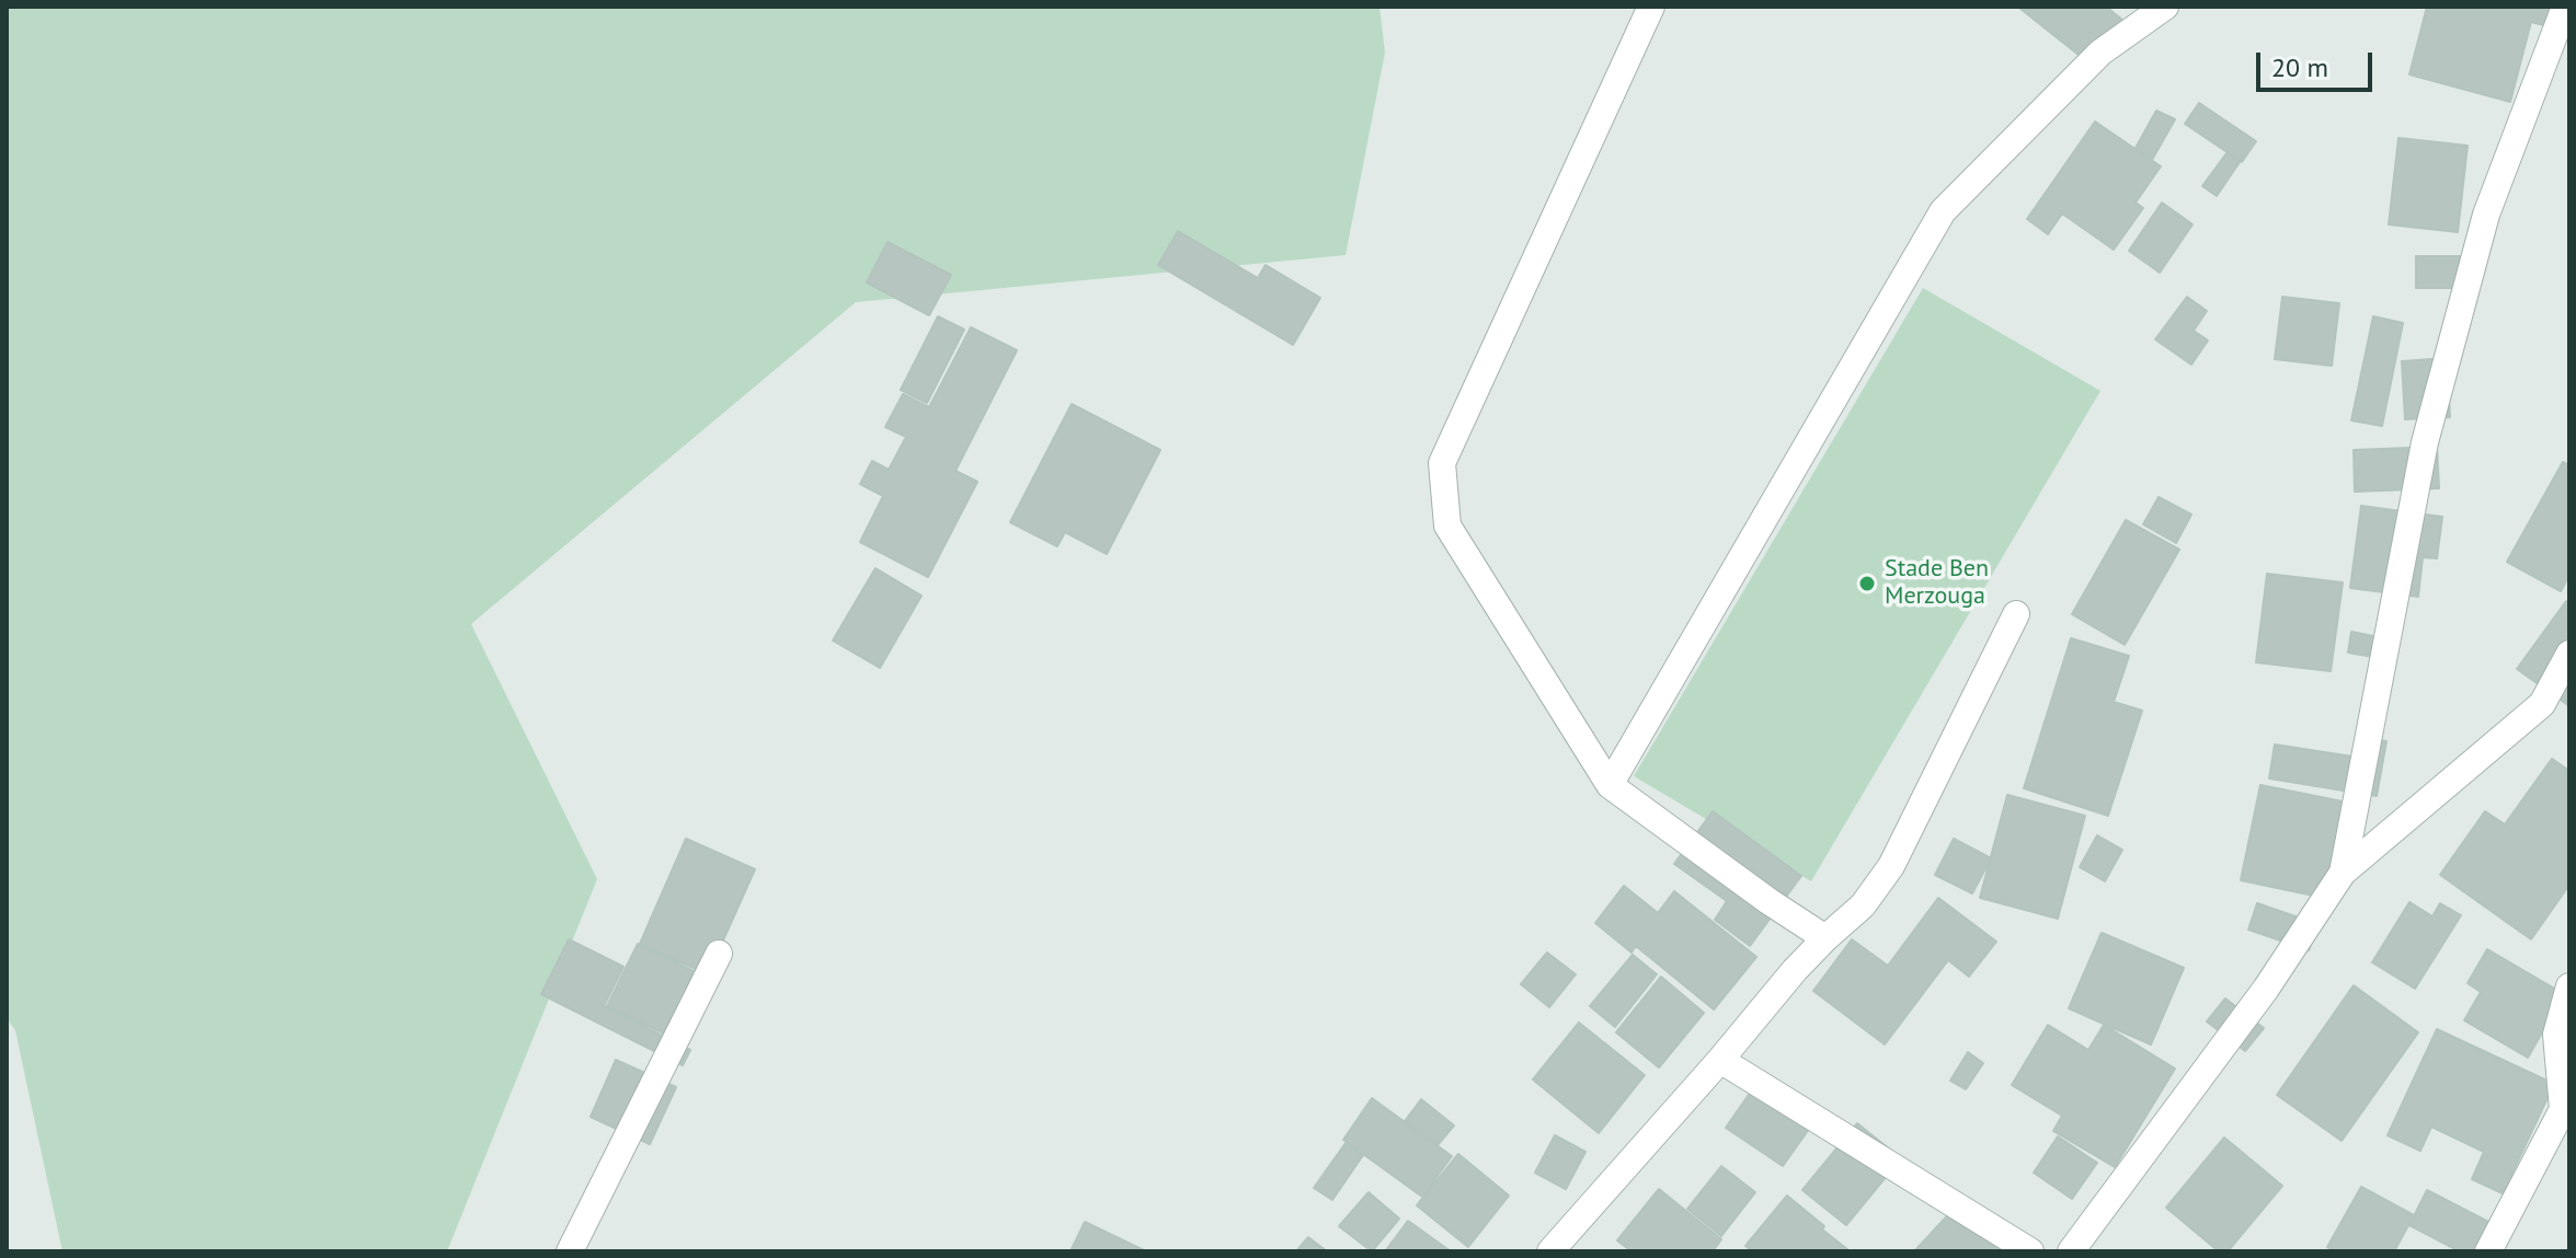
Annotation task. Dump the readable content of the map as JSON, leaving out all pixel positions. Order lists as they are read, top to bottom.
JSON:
{
  "places": ["Stade Ben Merzouga"],
  "scale_bar": "20 m"
}
